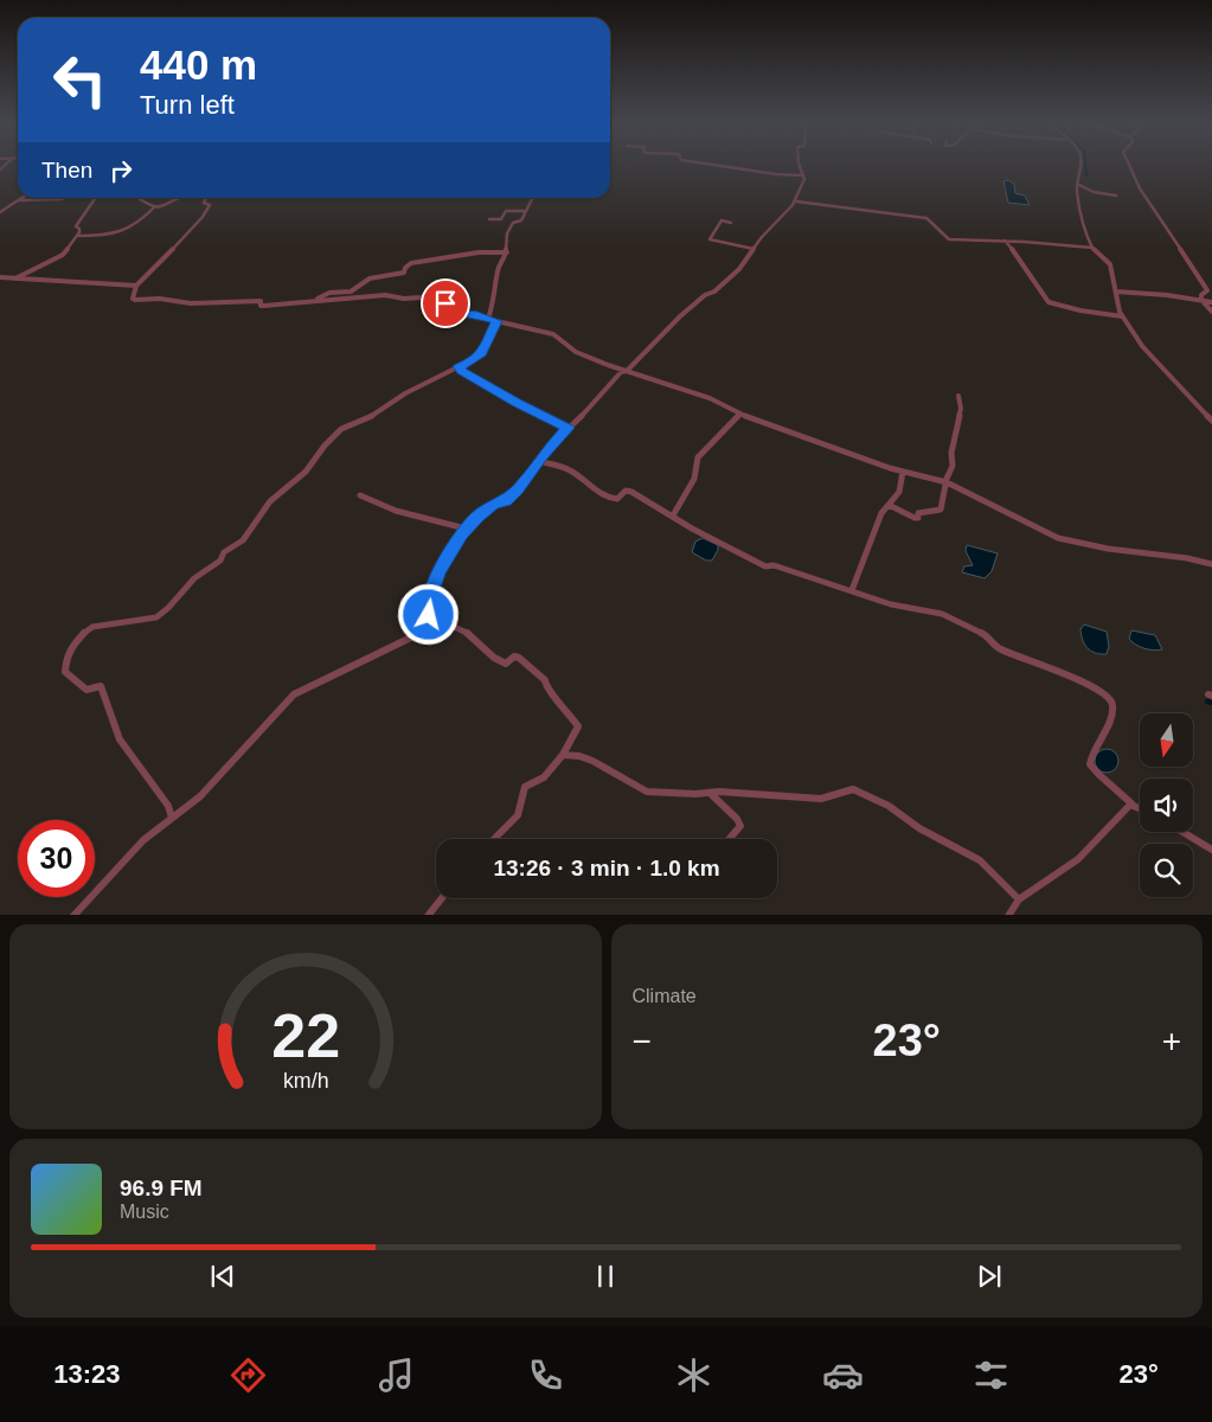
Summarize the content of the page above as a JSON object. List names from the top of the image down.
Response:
{
  "north": "bottom",
  "page": {
    "turn": ["440 m", "Turn left"],
    "then": "Then",
    "limit": "30",
    "trip": "13:26 · 3 min · 1.0 km",
    "tile": "Climate",
    "heat": ["−", "23°", "+"],
    "song": ["96.9 FM", "Music"],
    "tabs": ["13:23", "23°"],
    "gauge": ["22", "km/h"]
  }
}
